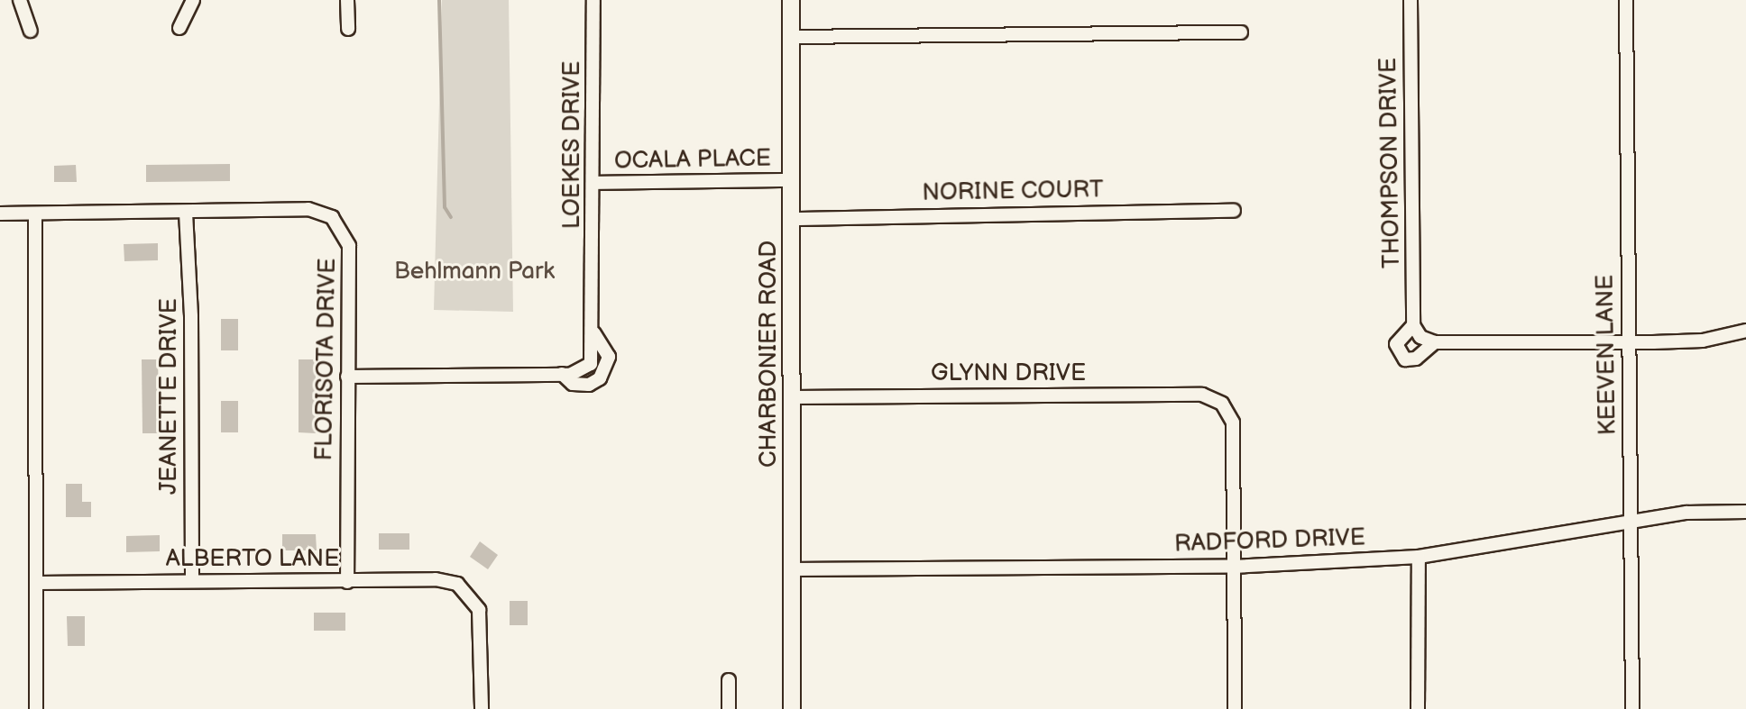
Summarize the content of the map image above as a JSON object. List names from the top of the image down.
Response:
{
  "streets": {
    "main road": ["CHARBONIER ROAD"],
    "street": [
      "LOEKES DRIVE",
      "OCALA PLACE",
      "THOMPSON DRIVE",
      "NORINE COURT",
      "KEEVEN LANE",
      "FLORISOTA DRIVE",
      "GLYNN DRIVE",
      "JEANETTE DRIVE",
      "RADFORD DRIVE",
      "ALBERTO LANE"
    ]
  },
  "crossings": [
    ["LOEKES DRIVE", "OCALA PLACE"],
    ["LOEKES DRIVE", "FLORISOTA DRIVE"],
    ["OCALA PLACE", "CHARBONIER ROAD"],
    ["NORINE COURT", "CHARBONIER ROAD"],
    ["CHARBONIER ROAD", "GLYNN DRIVE"],
    ["CHARBONIER ROAD", "RADFORD DRIVE"],
    ["KEEVEN LANE", "RADFORD DRIVE"],
    ["FLORISOTA DRIVE", "JEANETTE DRIVE"],
    ["FLORISOTA DRIVE", "ALBERTO LANE"],
    ["GLYNN DRIVE", "RADFORD DRIVE"],
    ["JEANETTE DRIVE", "ALBERTO LANE"]
  ],
  "parks": ["Behlmann Park"]
}
